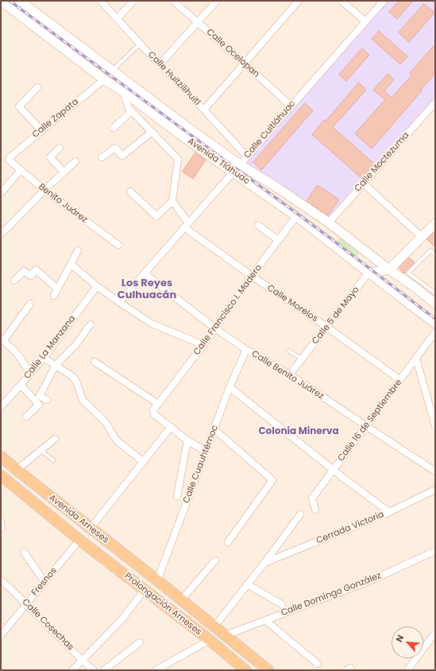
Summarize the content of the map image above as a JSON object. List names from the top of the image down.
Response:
{
  "streets": {
    "main road": ["Avenida Tláhuac", "Avenida Arneses", "Prolongación Arneses"],
    "street": [
      "Calle Ocelopan",
      "Calle Huitzilihuitl",
      "Calle Zapata",
      "Calle Cuitláhuac",
      "Calle Moctezuma",
      "Benito Juárez",
      "Calle Morelos",
      "Calle Francisco I. Madero",
      "Calle 5 de Mayo",
      "Calle La Manzana",
      "Calle Benito Juárez",
      "Calle 16 de Septiembre",
      "Calle Cuauhtémoc",
      "Cerrada Victoria",
      "Fresnos",
      "Calle Domingo González",
      "Calle Cosechas"
    ]
  },
  "crossings": [
    ["Calle Ocelopan", "Calle Cuitláhuac"],
    ["Calle Huitzilihuitl", "Calle Cuitláhuac"],
    ["Calle Zapata", "Avenida Tláhuac"],
    ["Calle Zapata", "Benito Juárez"],
    ["Calle Cuitláhuac", "Avenida Tláhuac"],
    ["Calle Cuitláhuac", "Calle Morelos"],
    ["Calle Cuitláhuac", "Calle Benito Juárez"],
    ["Avenida Tláhuac", "Calle Moctezuma"],
    ["Avenida Tláhuac", "Calle Francisco I. Madero"],
    ["Avenida Tláhuac", "Calle 5 de Mayo"],
    ["Calle Morelos", "Calle Francisco I. Madero"],
    ["Calle Morelos", "Calle 5 de Mayo"],
    ["Calle Morelos", "Calle 16 de Septiembre"],
    ["Calle Francisco I. Madero", "Calle Benito Juárez"],
    ["Calle 5 de Mayo", "Calle Benito Juárez"],
    ["Calle Benito Juárez", "Calle 16 de Septiembre"],
    ["Calle Benito Juárez", "Calle Cuauhtémoc"],
    ["Calle Cuauhtémoc", "Avenida Arneses"],
    ["Calle Cuauhtémoc", "Prolongación Arneses"],
    ["Avenida Arneses", "Fresnos"],
    ["Avenida Arneses", "Prolongación Arneses"],
    ["Fresnos", "Prolongación Arneses"],
    ["Fresnos", "Calle Cosechas"],
    ["Calle Domingo González", "Prolongación Arneses"]
  ],
  "districts": ["Los Reyes Culhuacán", "Colonia Minerva"],
  "north": "top left"
}
